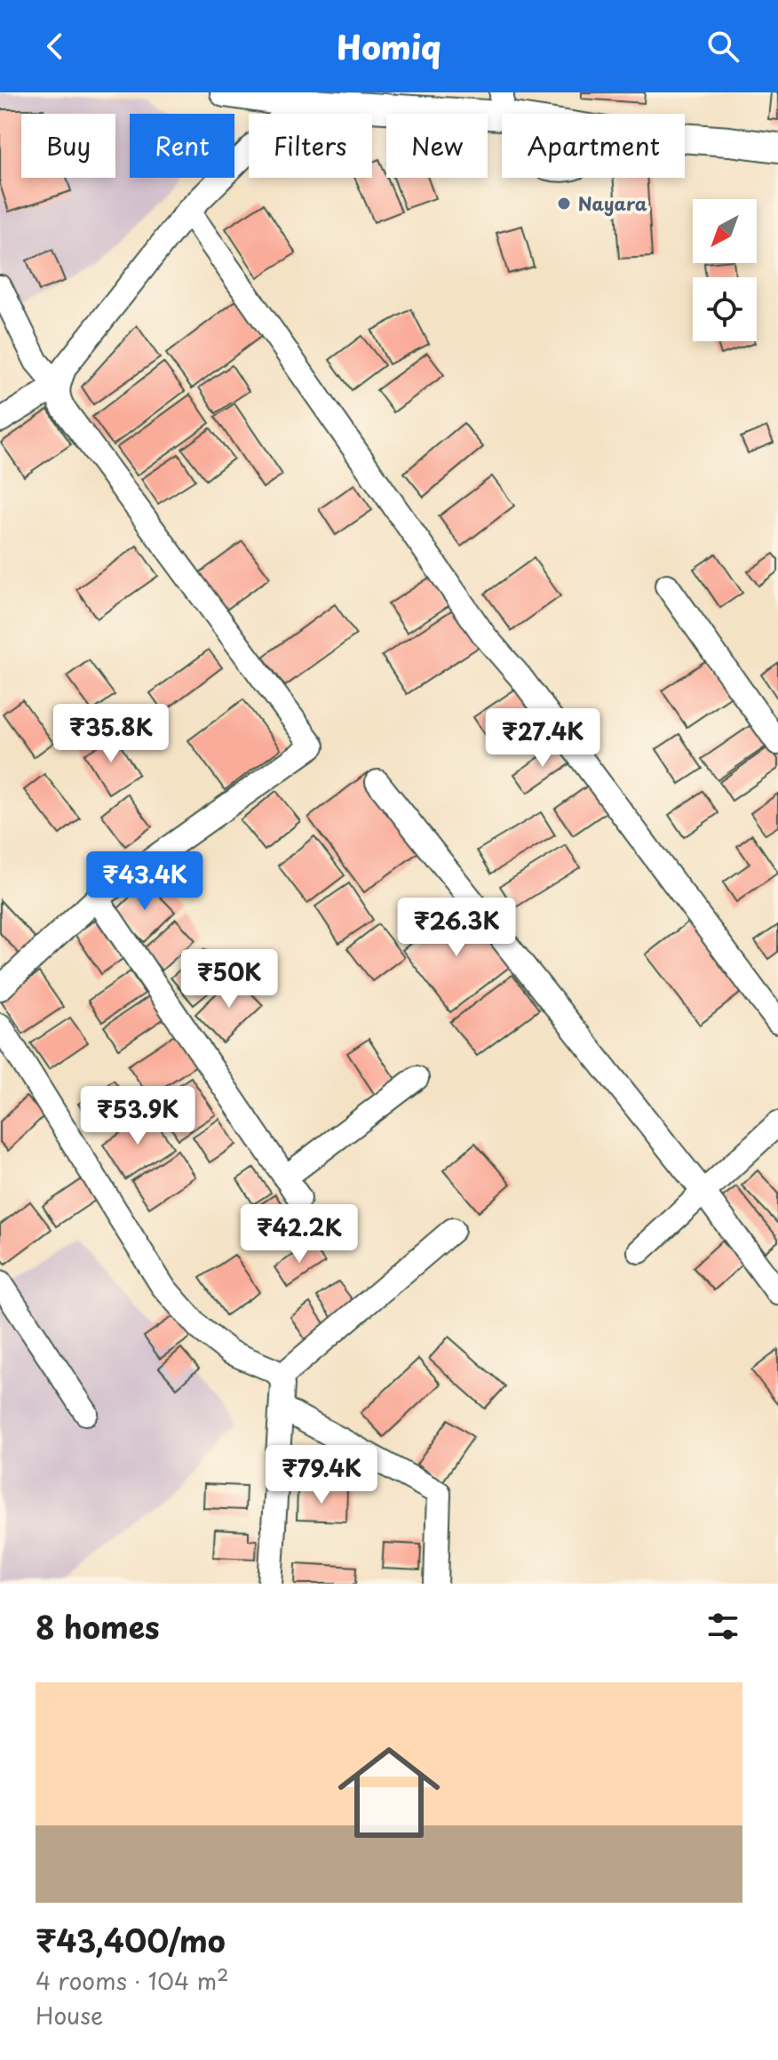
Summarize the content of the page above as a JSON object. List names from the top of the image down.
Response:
{
  "places": ["Nayara"],
  "north": "bottom left",
  "page": {
    "header": "Homiq",
    "chip": [
      "Buy",
      "Rent",
      "Filters",
      "New",
      "Apartment"
    ],
    "price": [
      "₹35.8K",
      "₹27.4K",
      "₹43.4K",
      "₹26.3K",
      "₹50K",
      "₹53.9K",
      "₹42.2K",
      "₹79.4K"
    ],
    "heading": "8 homes",
    "list": [
      {
        "name": "₹43,400/mo",
        "note": "4 rooms · 104 m² · House"
      }
    ]
  }
}
